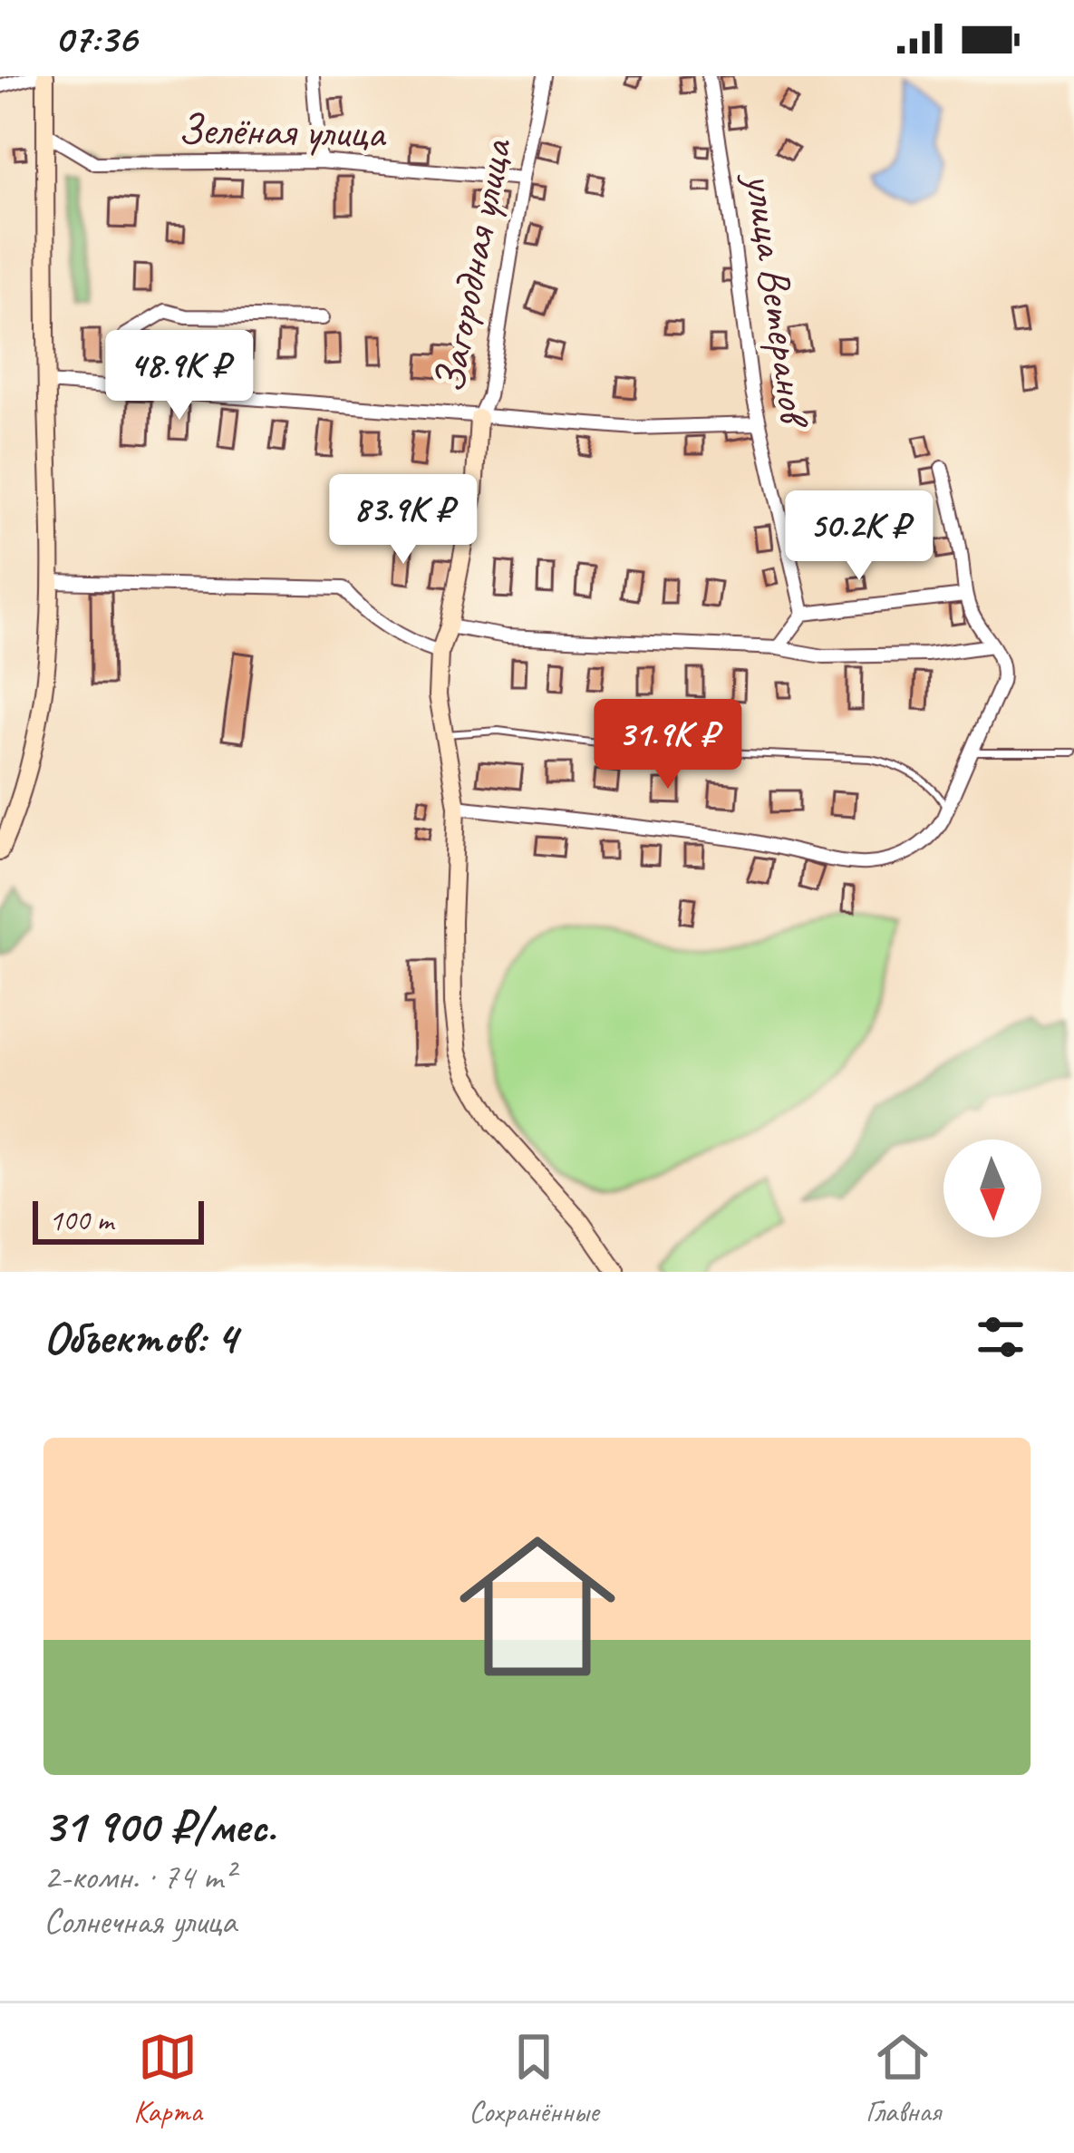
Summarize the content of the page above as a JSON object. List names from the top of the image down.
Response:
{
  "streets": {
    "street": ["Зелёная улица", "Загородная улица", "улица Ветеранов"]
  },
  "crossings": [
    ["Зелёная улица", "Загородная улица"]
  ],
  "scale_bar": "100 m",
  "north": "bottom",
  "page": {
    "status": "07:36",
    "price": [
      "48.9K ₽",
      "83.9K ₽",
      "50.2K ₽",
      "31.9K ₽"
    ],
    "scale": "100 m",
    "heading": "Объектов: 4",
    "list": [
      {
        "name": "31 900 ₽/мес.",
        "note": "2-комн. · 74 m² · Солнечная улица"
      }
    ],
    "tabs": ["Карта", "Сохранённые", "Главная"]
  }
}
